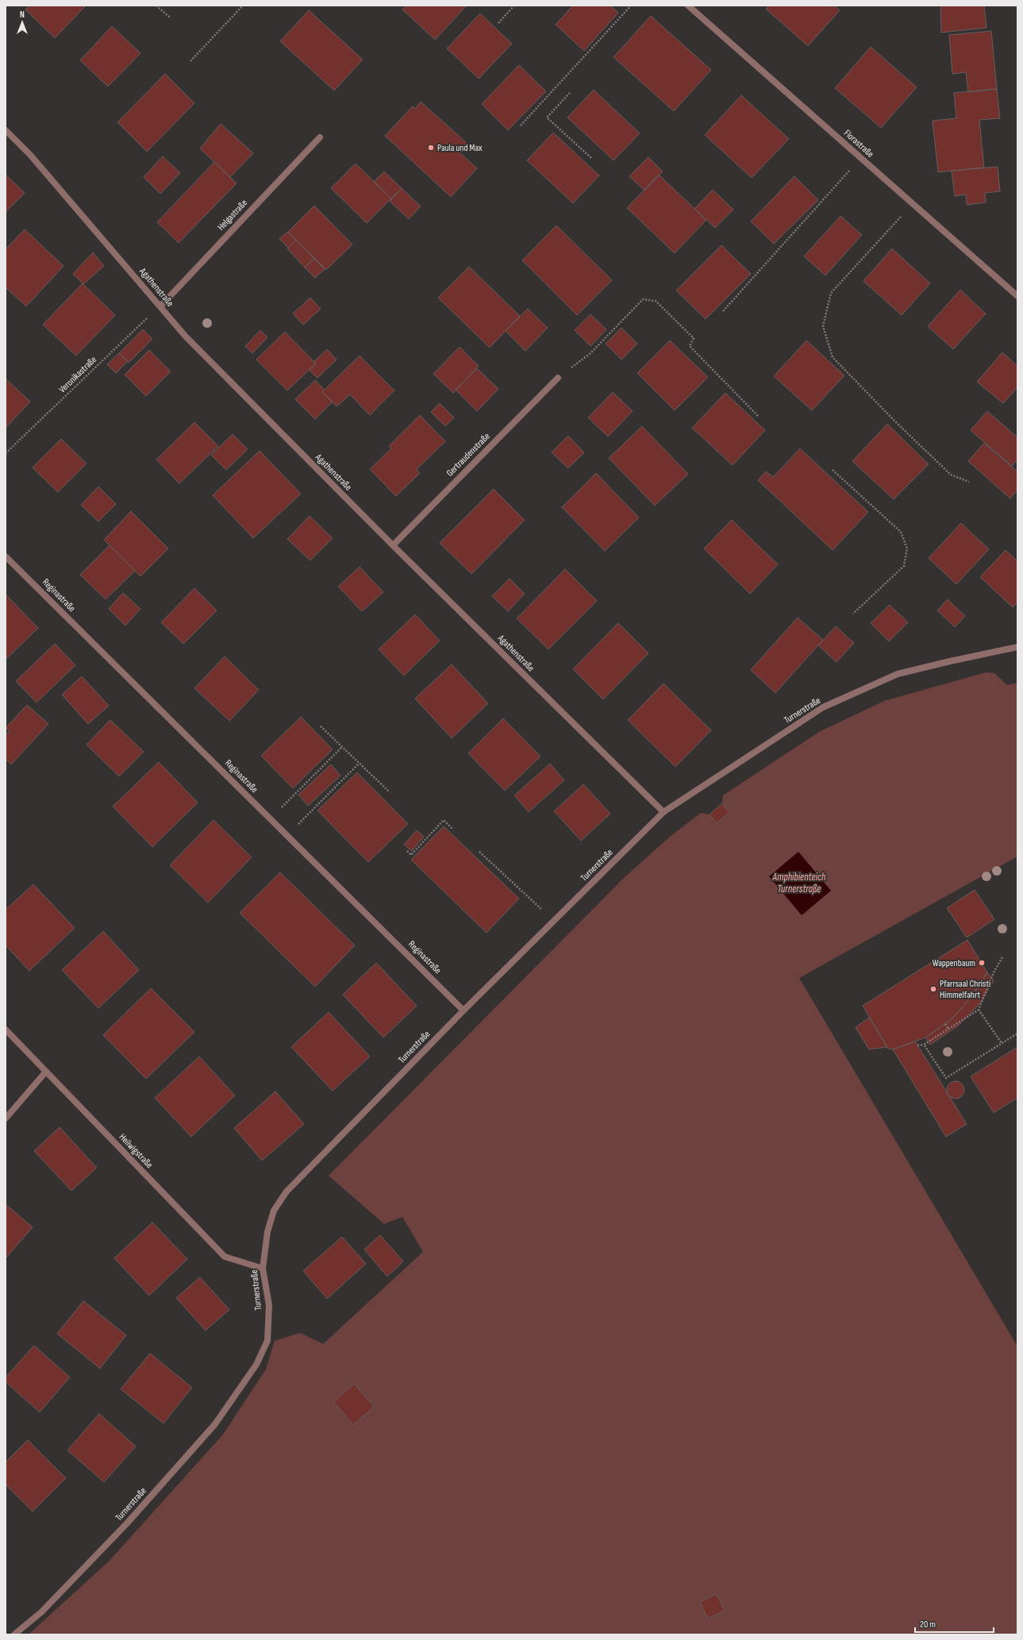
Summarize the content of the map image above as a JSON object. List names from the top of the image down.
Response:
{
  "streets": {
    "street": [
      "Florastraße",
      "Helgastraße",
      "Agathenstraße",
      "Gertraudenstraße",
      "Reginastraße",
      "Turnerstraße",
      "Heilwigstraße"
    ],
    "path": ["Veronikastraße"]
  },
  "crossings": [
    ["Helgastraße", "Agathenstraße"],
    ["Helgastraße", "Veronikastraße"],
    ["Agathenstraße", "Veronikastraße"],
    ["Agathenstraße", "Gertraudenstraße"],
    ["Agathenstraße", "Turnerstraße"],
    ["Reginastraße", "Turnerstraße"],
    ["Turnerstraße", "Heilwigstraße"]
  ],
  "water": ["Amphibienteich Turnerstraße"],
  "places": ["Paula und Max", "Wappenbaum", "Pfarrsaal Christi Himmelfahrt"],
  "scale_bar": "20 m",
  "north": "top"
}
